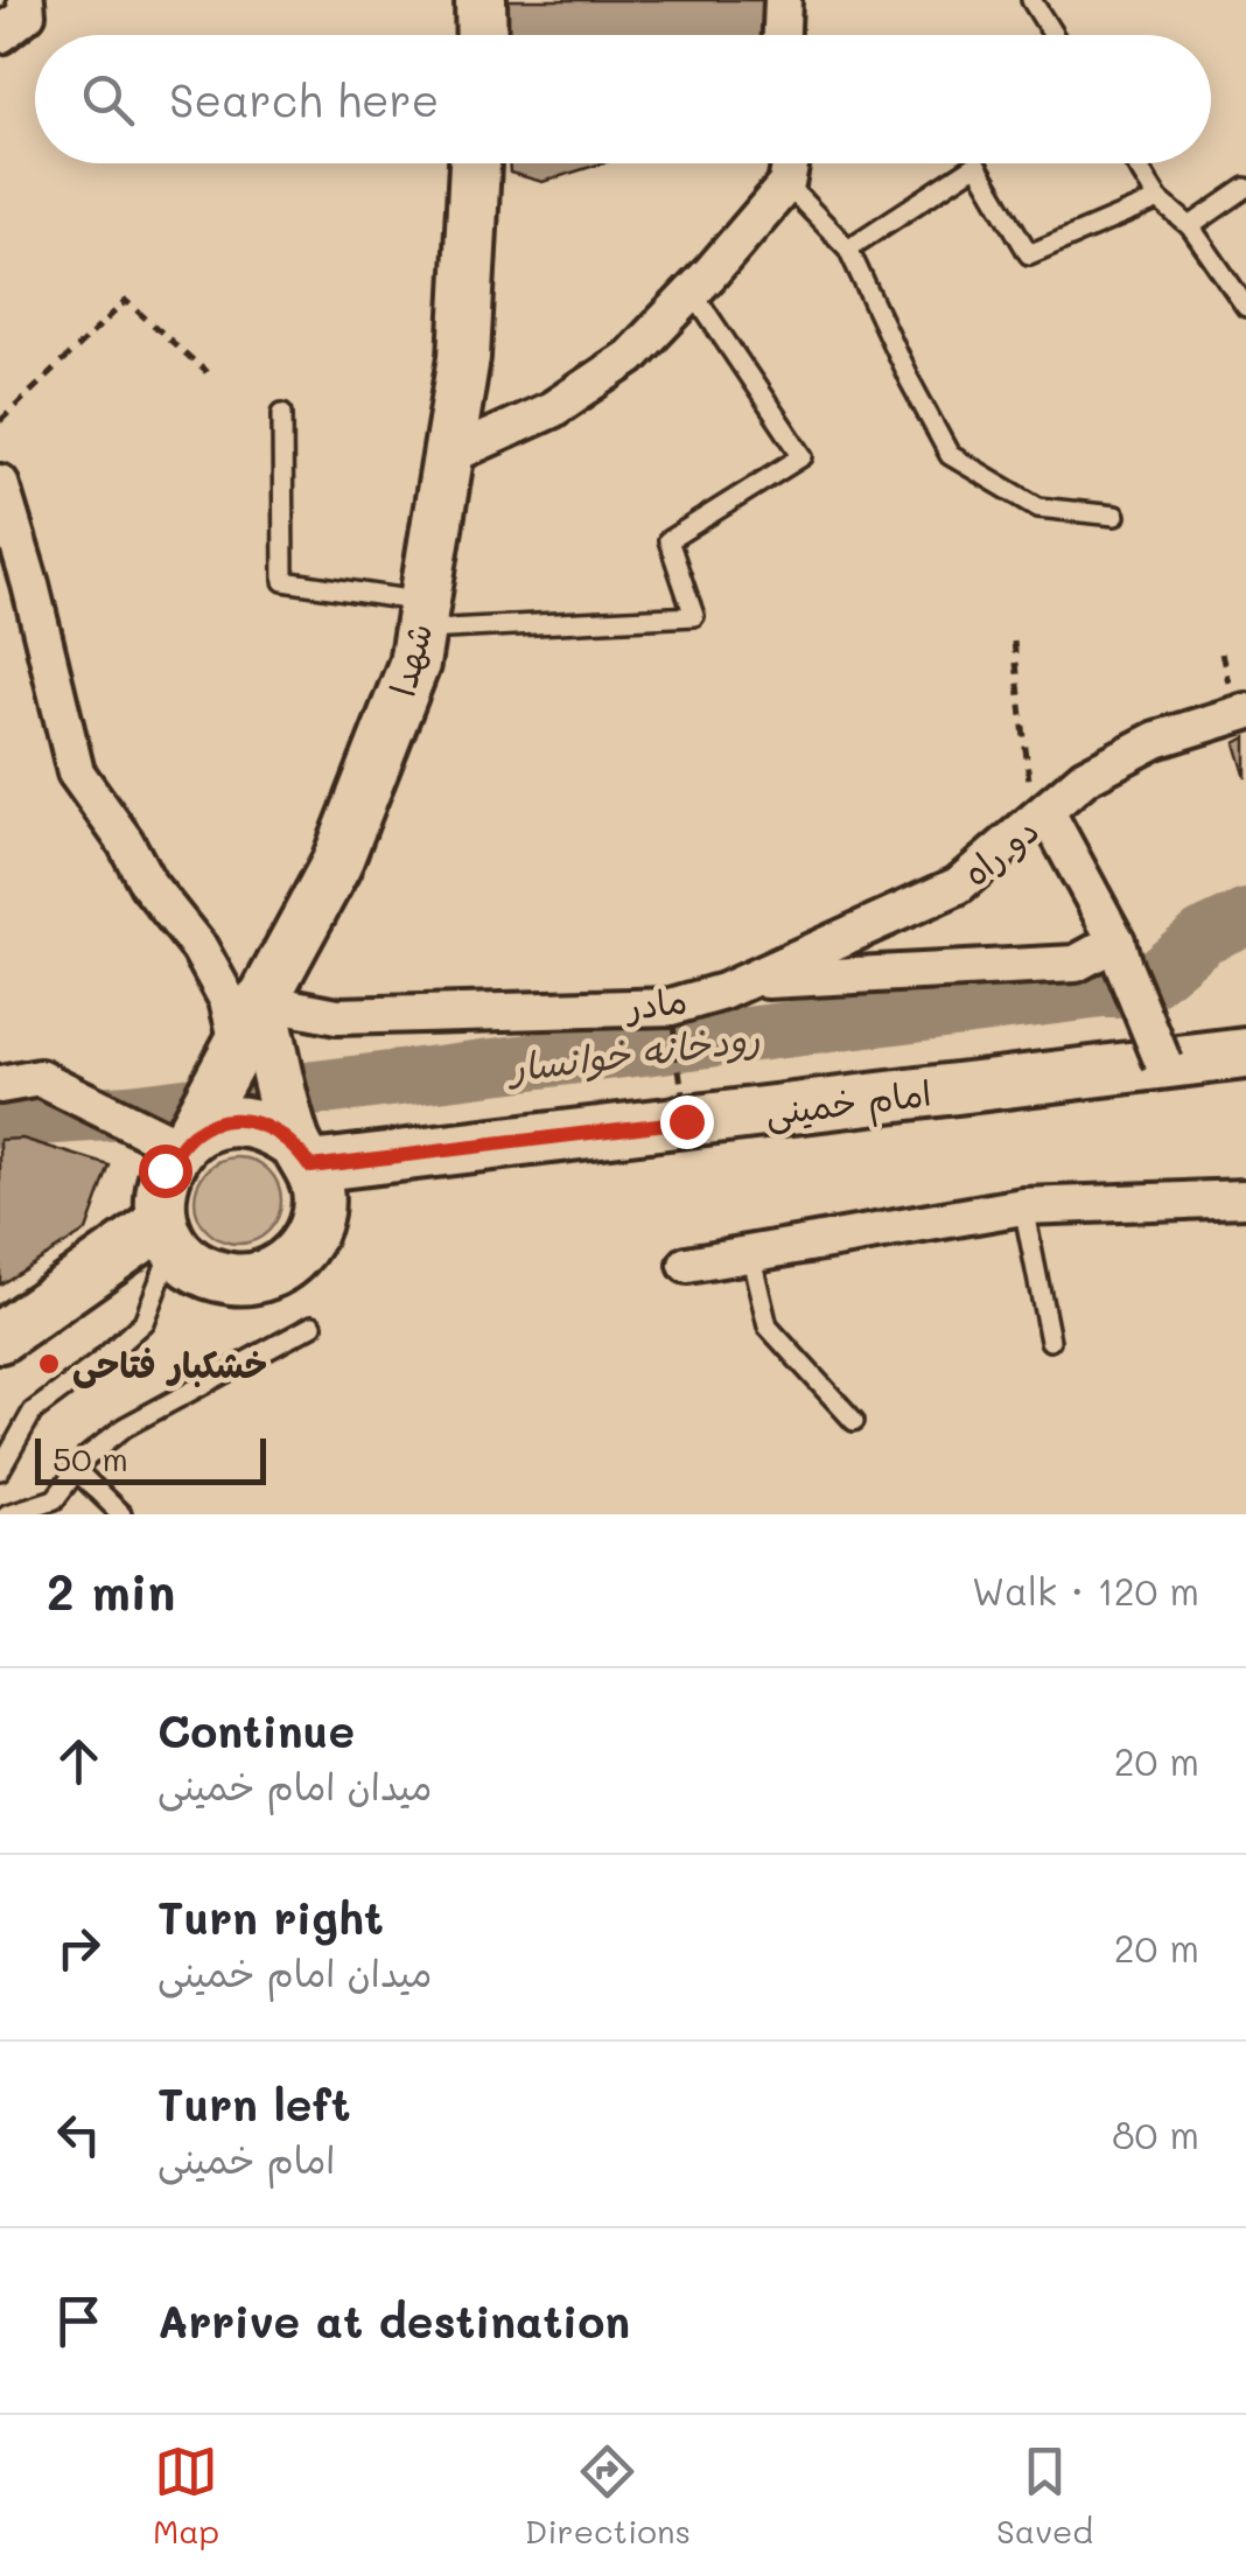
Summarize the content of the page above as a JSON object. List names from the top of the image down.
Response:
{
  "streets": {
    "main road": ["شهدا", "امام خمینی"],
    "street": ["دو راه", "مادر"]
  },
  "crossings": [
    ["شهدا", "مادر"],
    ["شهدا", "امام خمینی"],
    ["دو راه", "مادر"]
  ],
  "water": ["رودخانه خوانسار"],
  "places": ["خشکبار فتاحی"],
  "scale_bar": "50 m",
  "page": {
    "search": "Search here",
    "scale": "50 m",
    "heading": ["2 min", "Walk · 120 m"],
    "list": [
      ["Continue", "میدان امام خمینی", "20 m"],
      ["Turn right", "میدان امام خمینی", "20 m"],
      ["Turn left", "امام خمینی", "80 m"],
      "Arrive at destination"
    ],
    "nav": ["Map", "Directions", "Saved"]
  }
}
